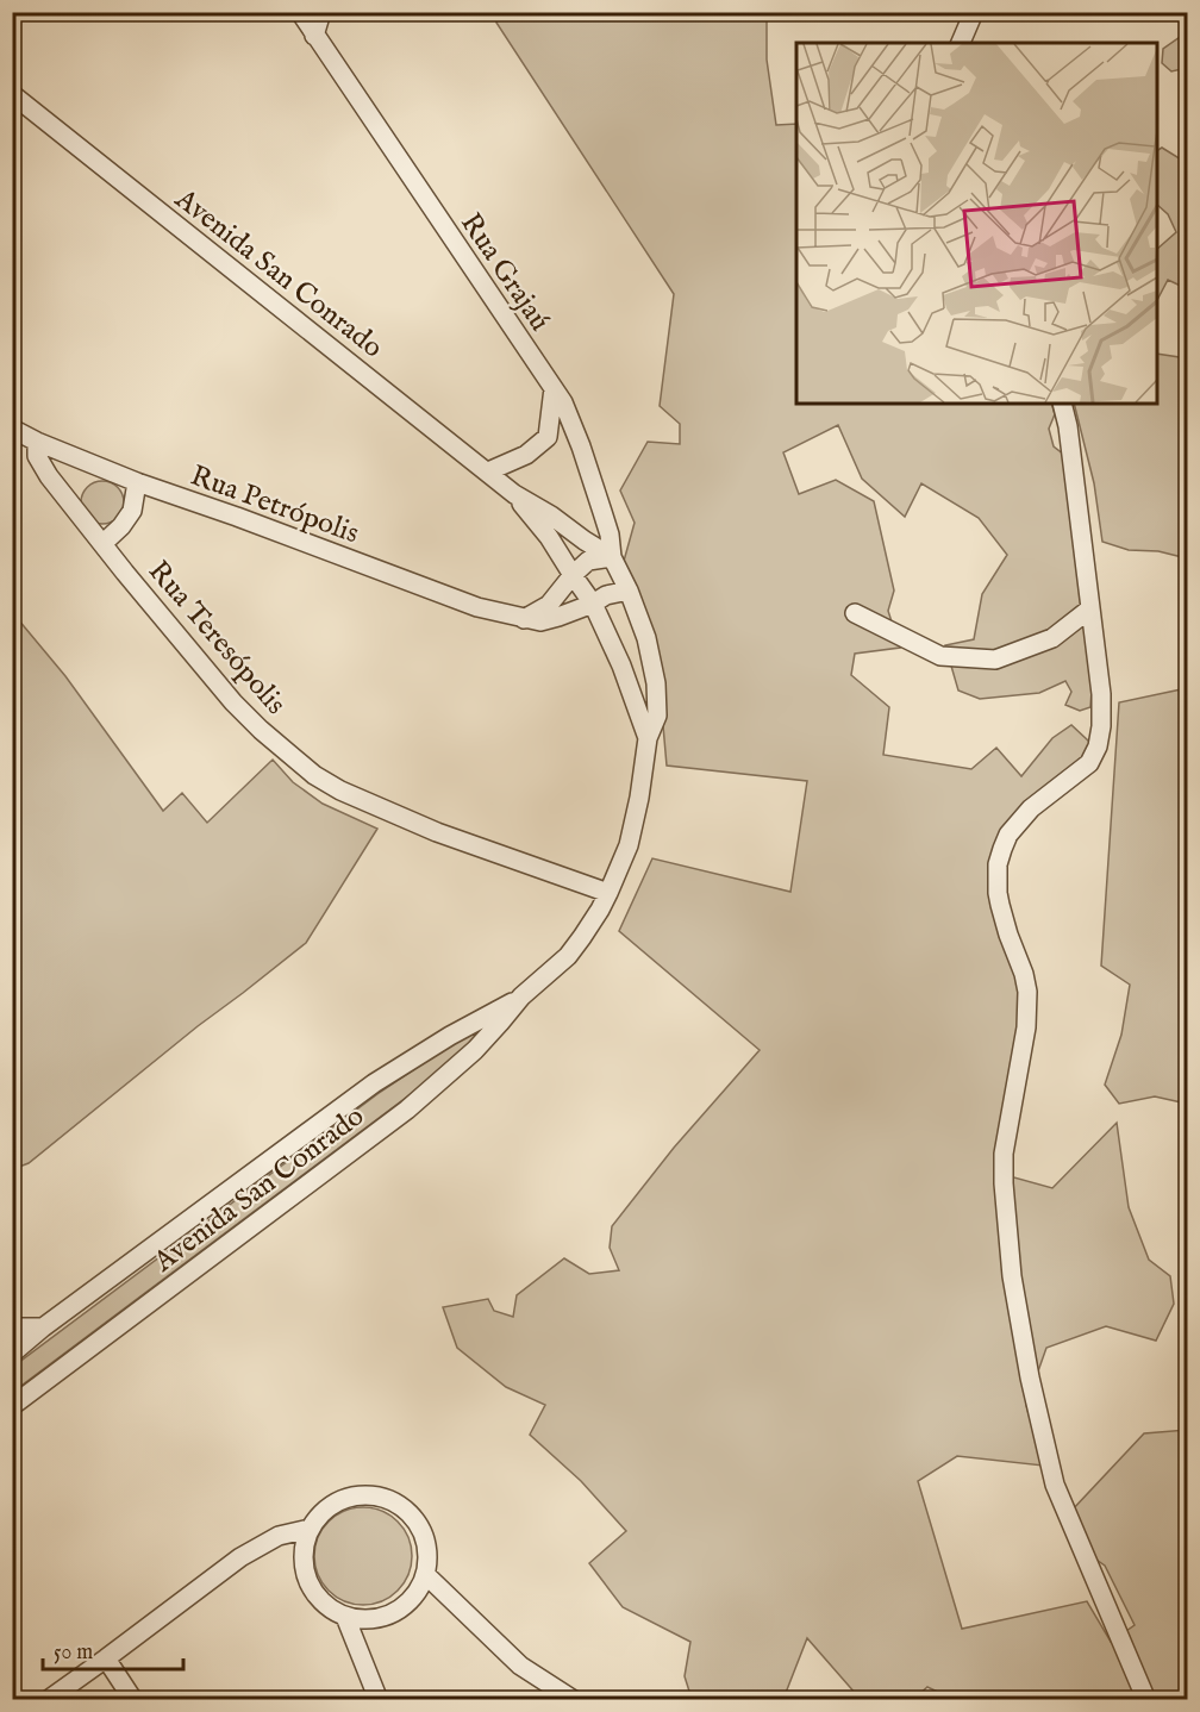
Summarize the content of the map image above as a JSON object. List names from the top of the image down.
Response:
{
  "streets": {
    "street": [
      "Rua Grajaú",
      "Avenida San Conrado",
      "Rua Petrópolis",
      "Rua Teresópolis"
    ]
  },
  "crossings": [
    ["Rua Grajaú", "Avenida San Conrado"],
    ["Rua Grajaú", "Rua Petrópolis"],
    ["Avenida San Conrado", "Rua Petrópolis"],
    ["Avenida San Conrado", "Rua Teresópolis"],
    ["Rua Petrópolis", "Rua Teresópolis"]
  ],
  "scale_bar": "50 m"
}
